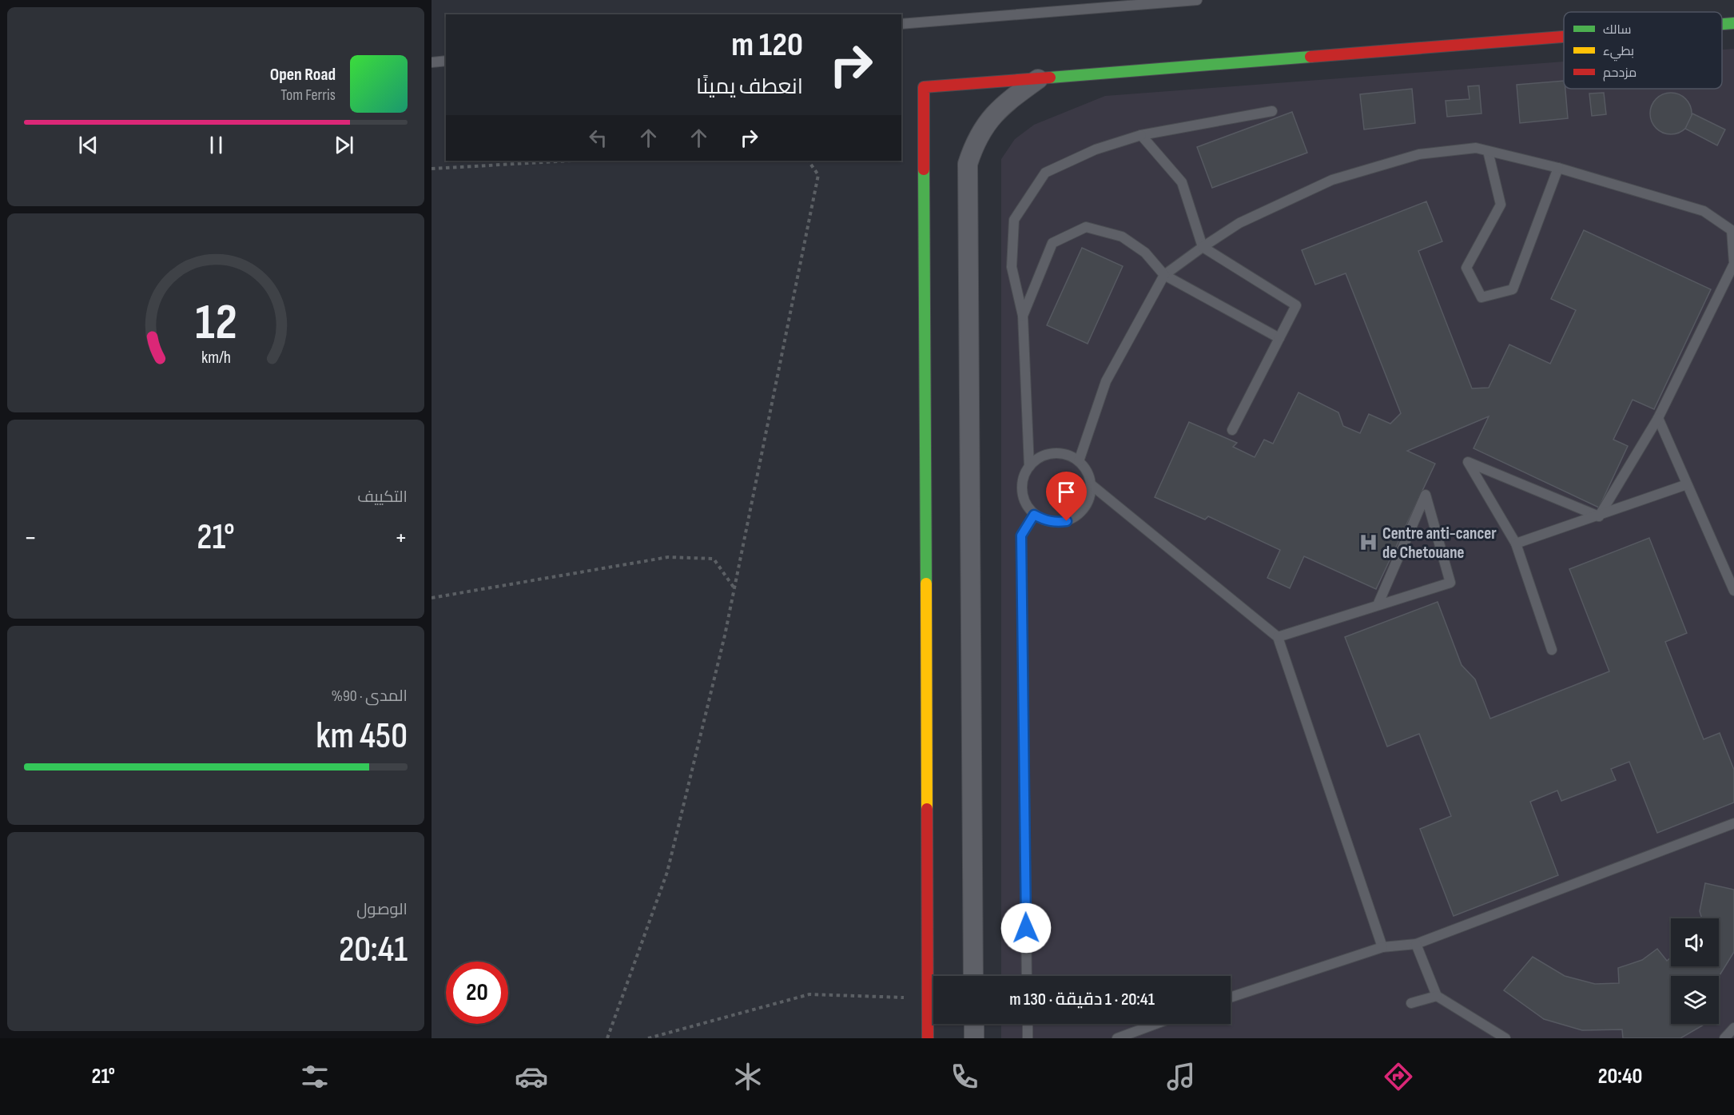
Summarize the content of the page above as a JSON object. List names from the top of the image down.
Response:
{
  "places": {
    "hospital": ["Centre anti-cancer de Chetouane"]
  },
  "legend": ["سالك", "بطيء", "مزدحم"],
  "page": {
    "turn": ["120 m", "انعطف يمينًا"],
    "song": ["Open Road", "Tom Ferris"],
    "tile": [
      "التكييف",
      ["المدى · 90%", "450 km"],
      ["الوصول", "20:41"]
    ],
    "heat": ["−", "21°", "+"],
    "limit": "20",
    "trip": "20:41 · 1 دقيقة · 130 m",
    "tabs": ["20:40", "21°"],
    "gauge": ["12", "km/h"]
  }
}
